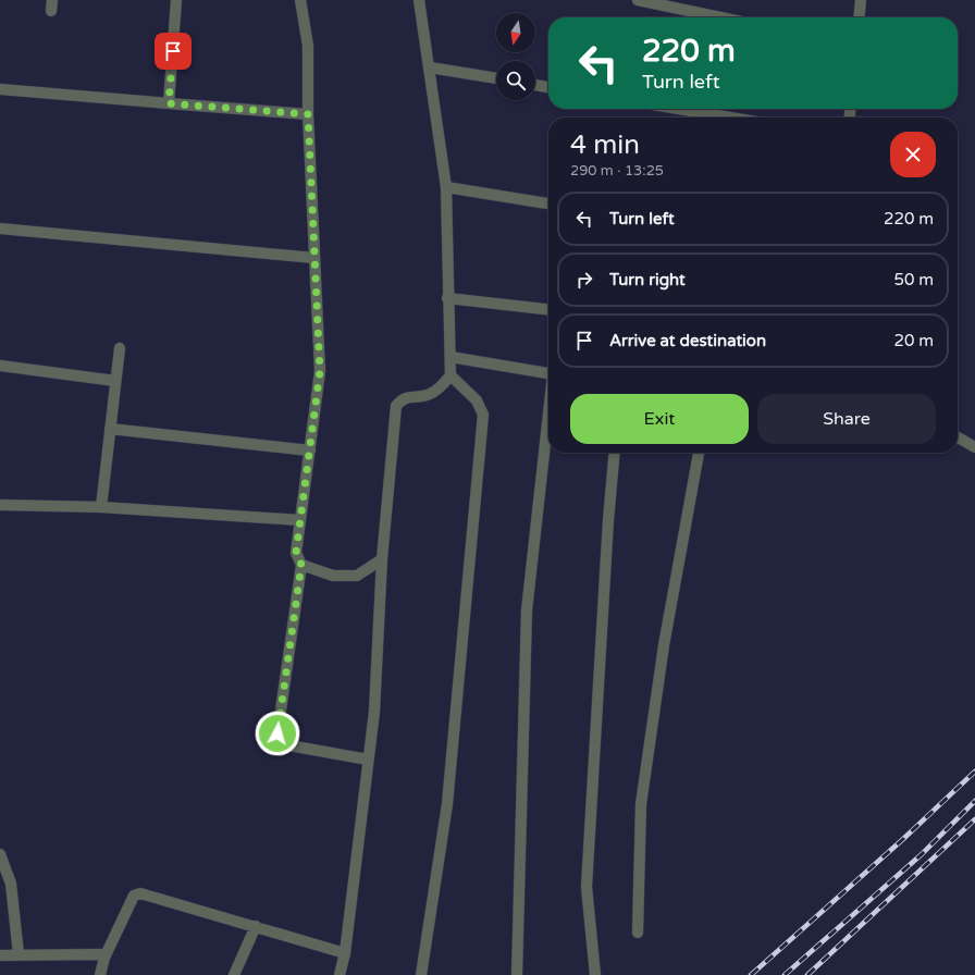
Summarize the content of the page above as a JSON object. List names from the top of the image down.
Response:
{
  "north": "bottom",
  "page": {
    "turn": ["220 m", "Turn left"],
    "heading": ["4 min", "290 m · 13:25"],
    "list": [
      {
        "name": "Turn left",
        "value": "220 m"
      },
      {
        "name": "Turn right",
        "value": "50 m"
      },
      {
        "name": "Arrive at destination",
        "value": "20 m"
      }
    ],
    "buttons": ["Exit", "Share"]
  }
}
